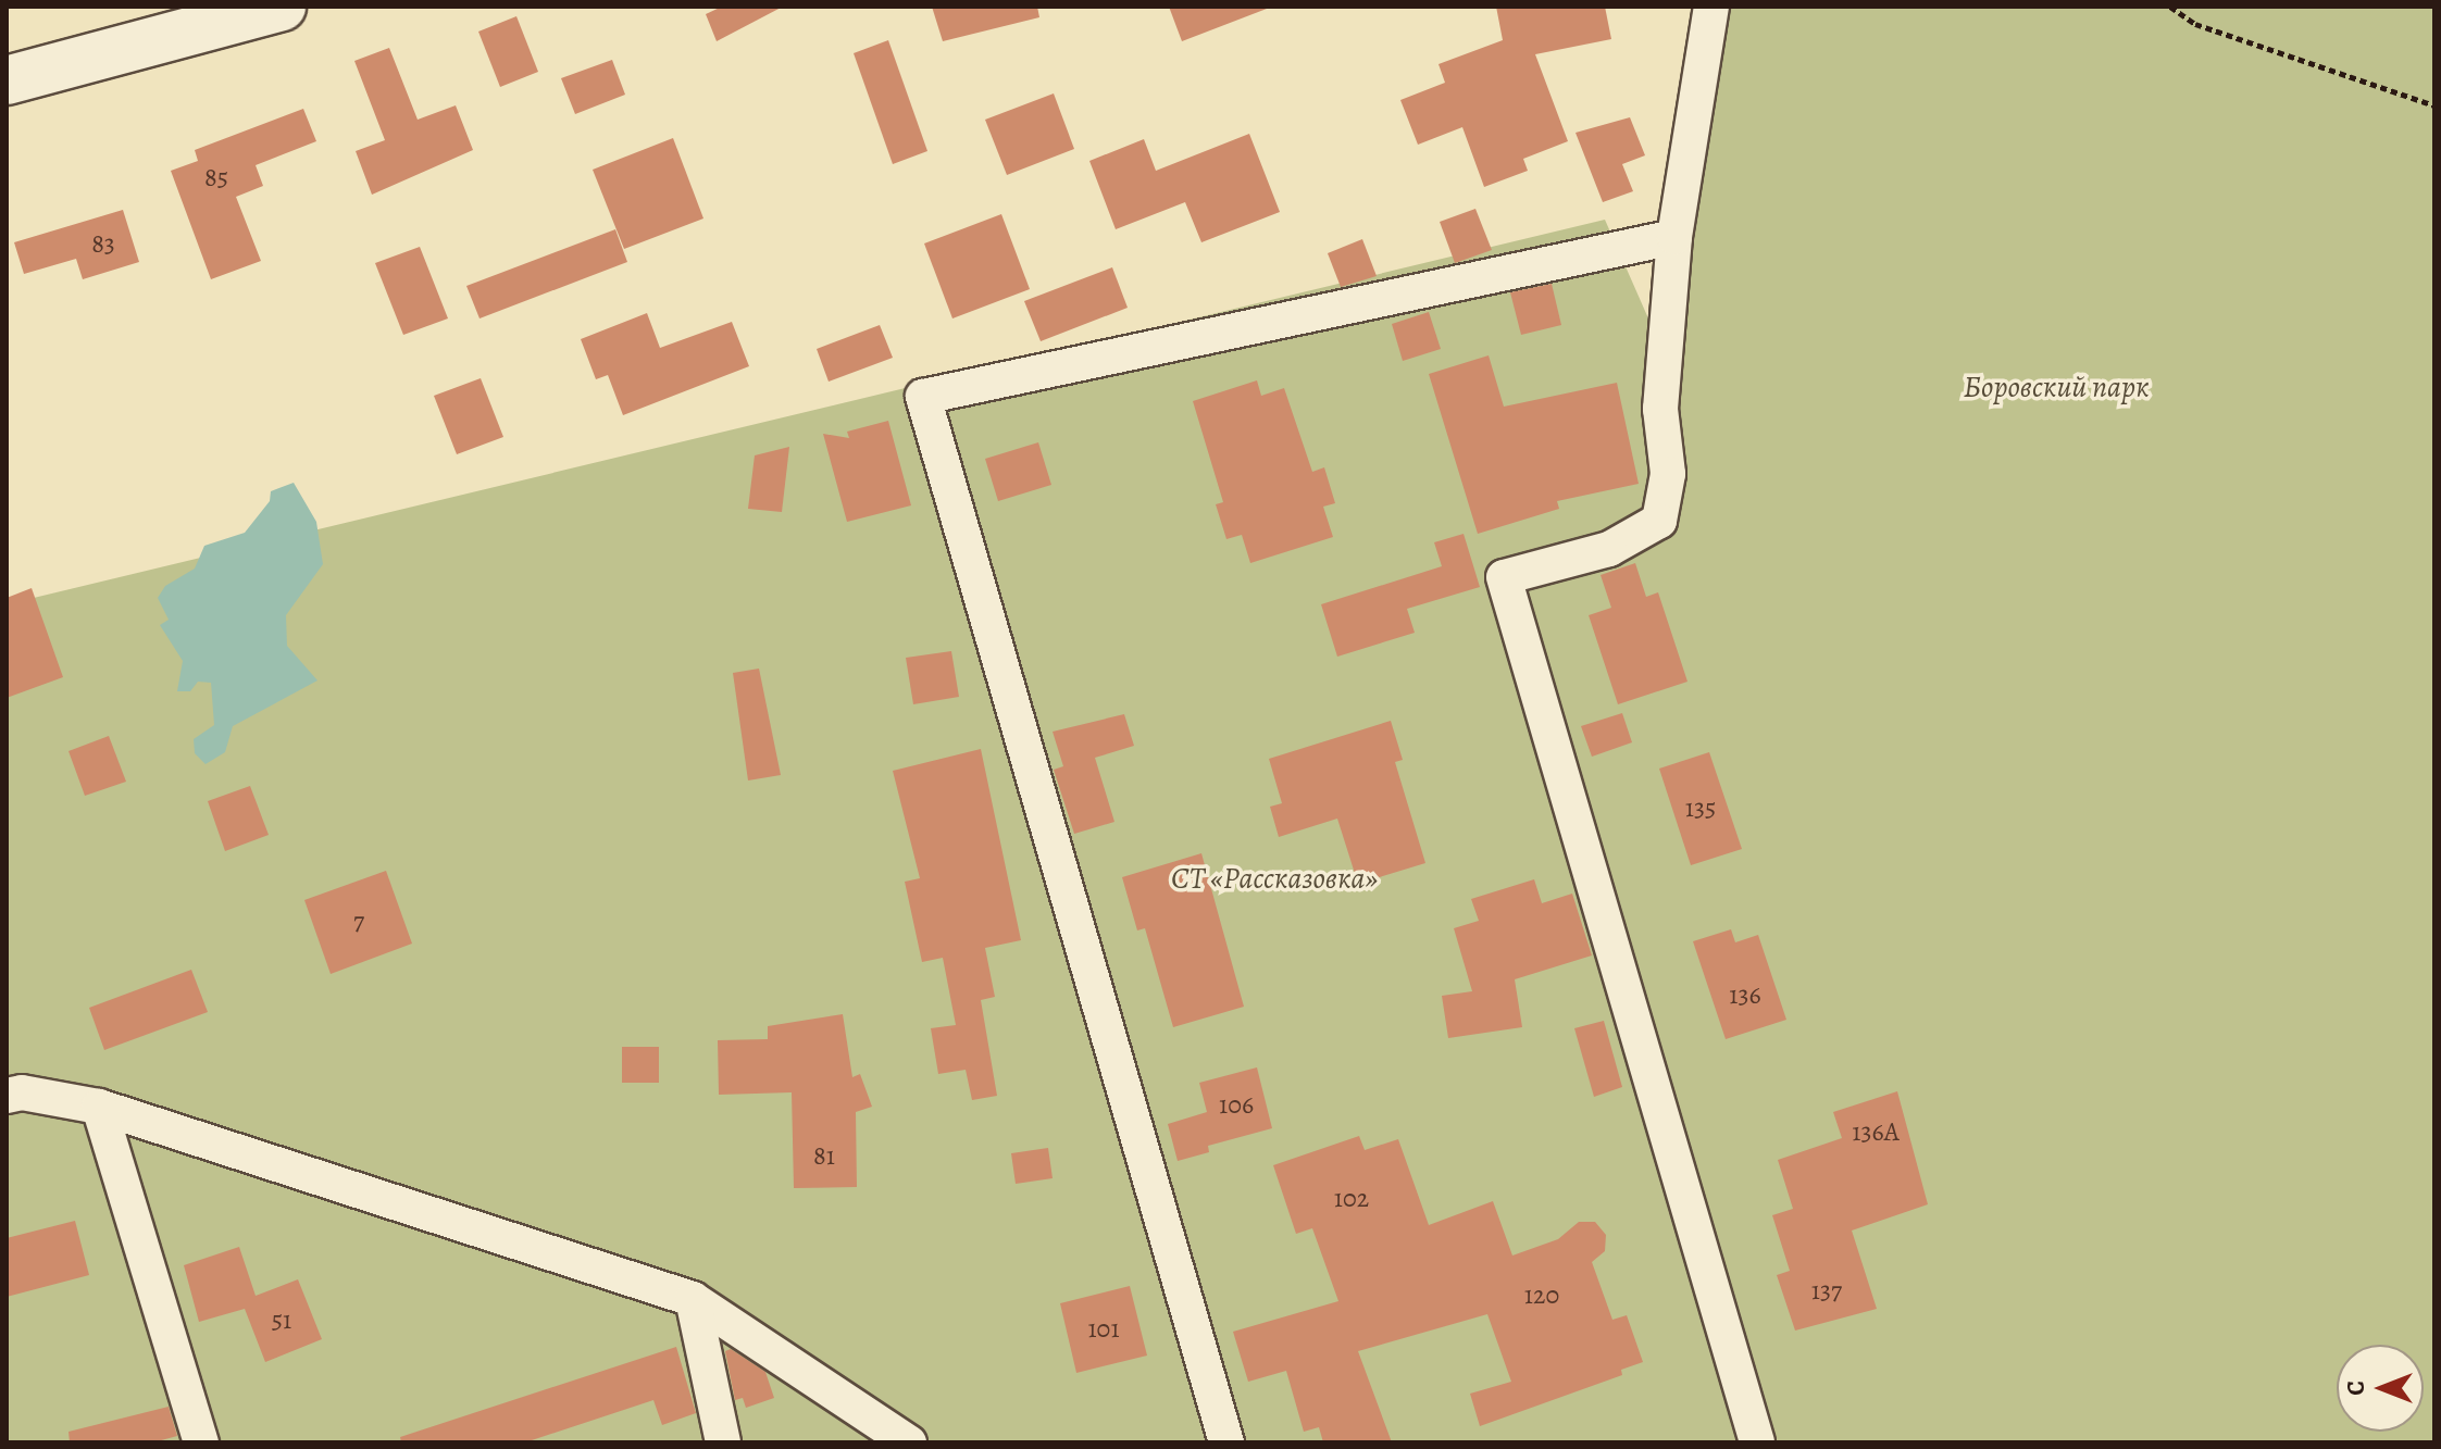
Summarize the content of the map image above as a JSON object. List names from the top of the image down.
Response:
{
  "parks": ["Боровский парк", "СТ «Рассказовка»"],
  "house_numbers": [
    "85",
    "83",
    "135",
    "7",
    "136",
    "106",
    "136А",
    "81",
    "102",
    "137",
    "120",
    "51",
    "101"
  ],
  "north": "left"
}
